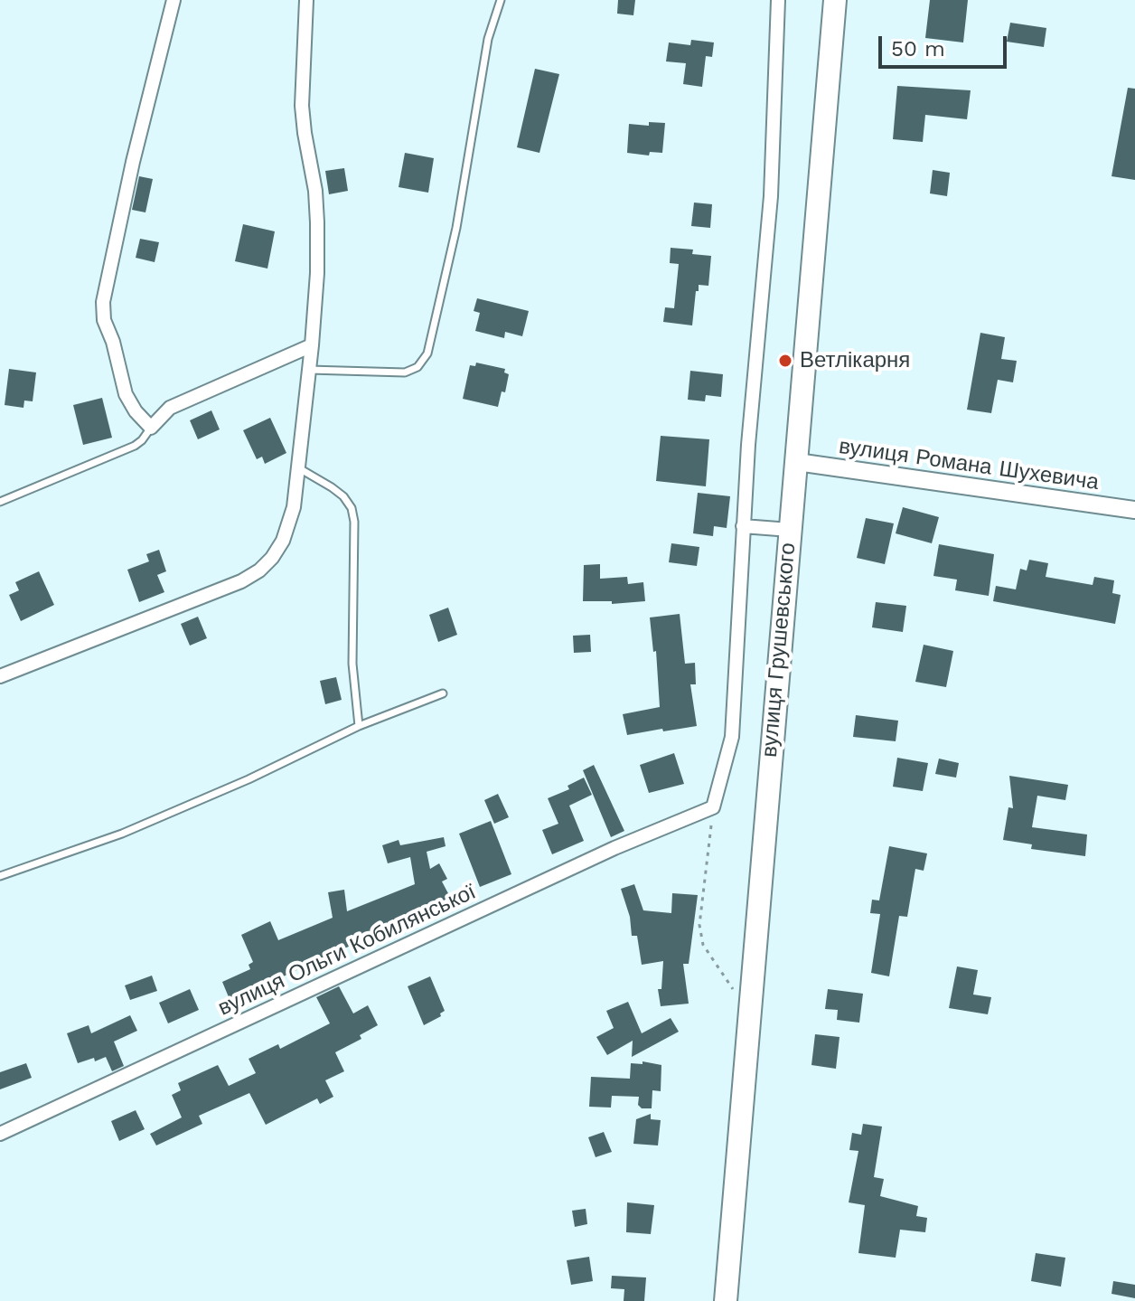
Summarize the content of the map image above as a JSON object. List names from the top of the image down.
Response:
{
  "streets": {
    "highway": ["вулиця Грушевського"],
    "street": ["вулиця Романа Шухевича", "вулиця Ольги Кобилянської"]
  },
  "crossings": [
    ["вулиця Романа Шухевича", "вулиця Грушевського"]
  ],
  "places": ["Ветлікарня"],
  "scale_bar": "50 m"
}
